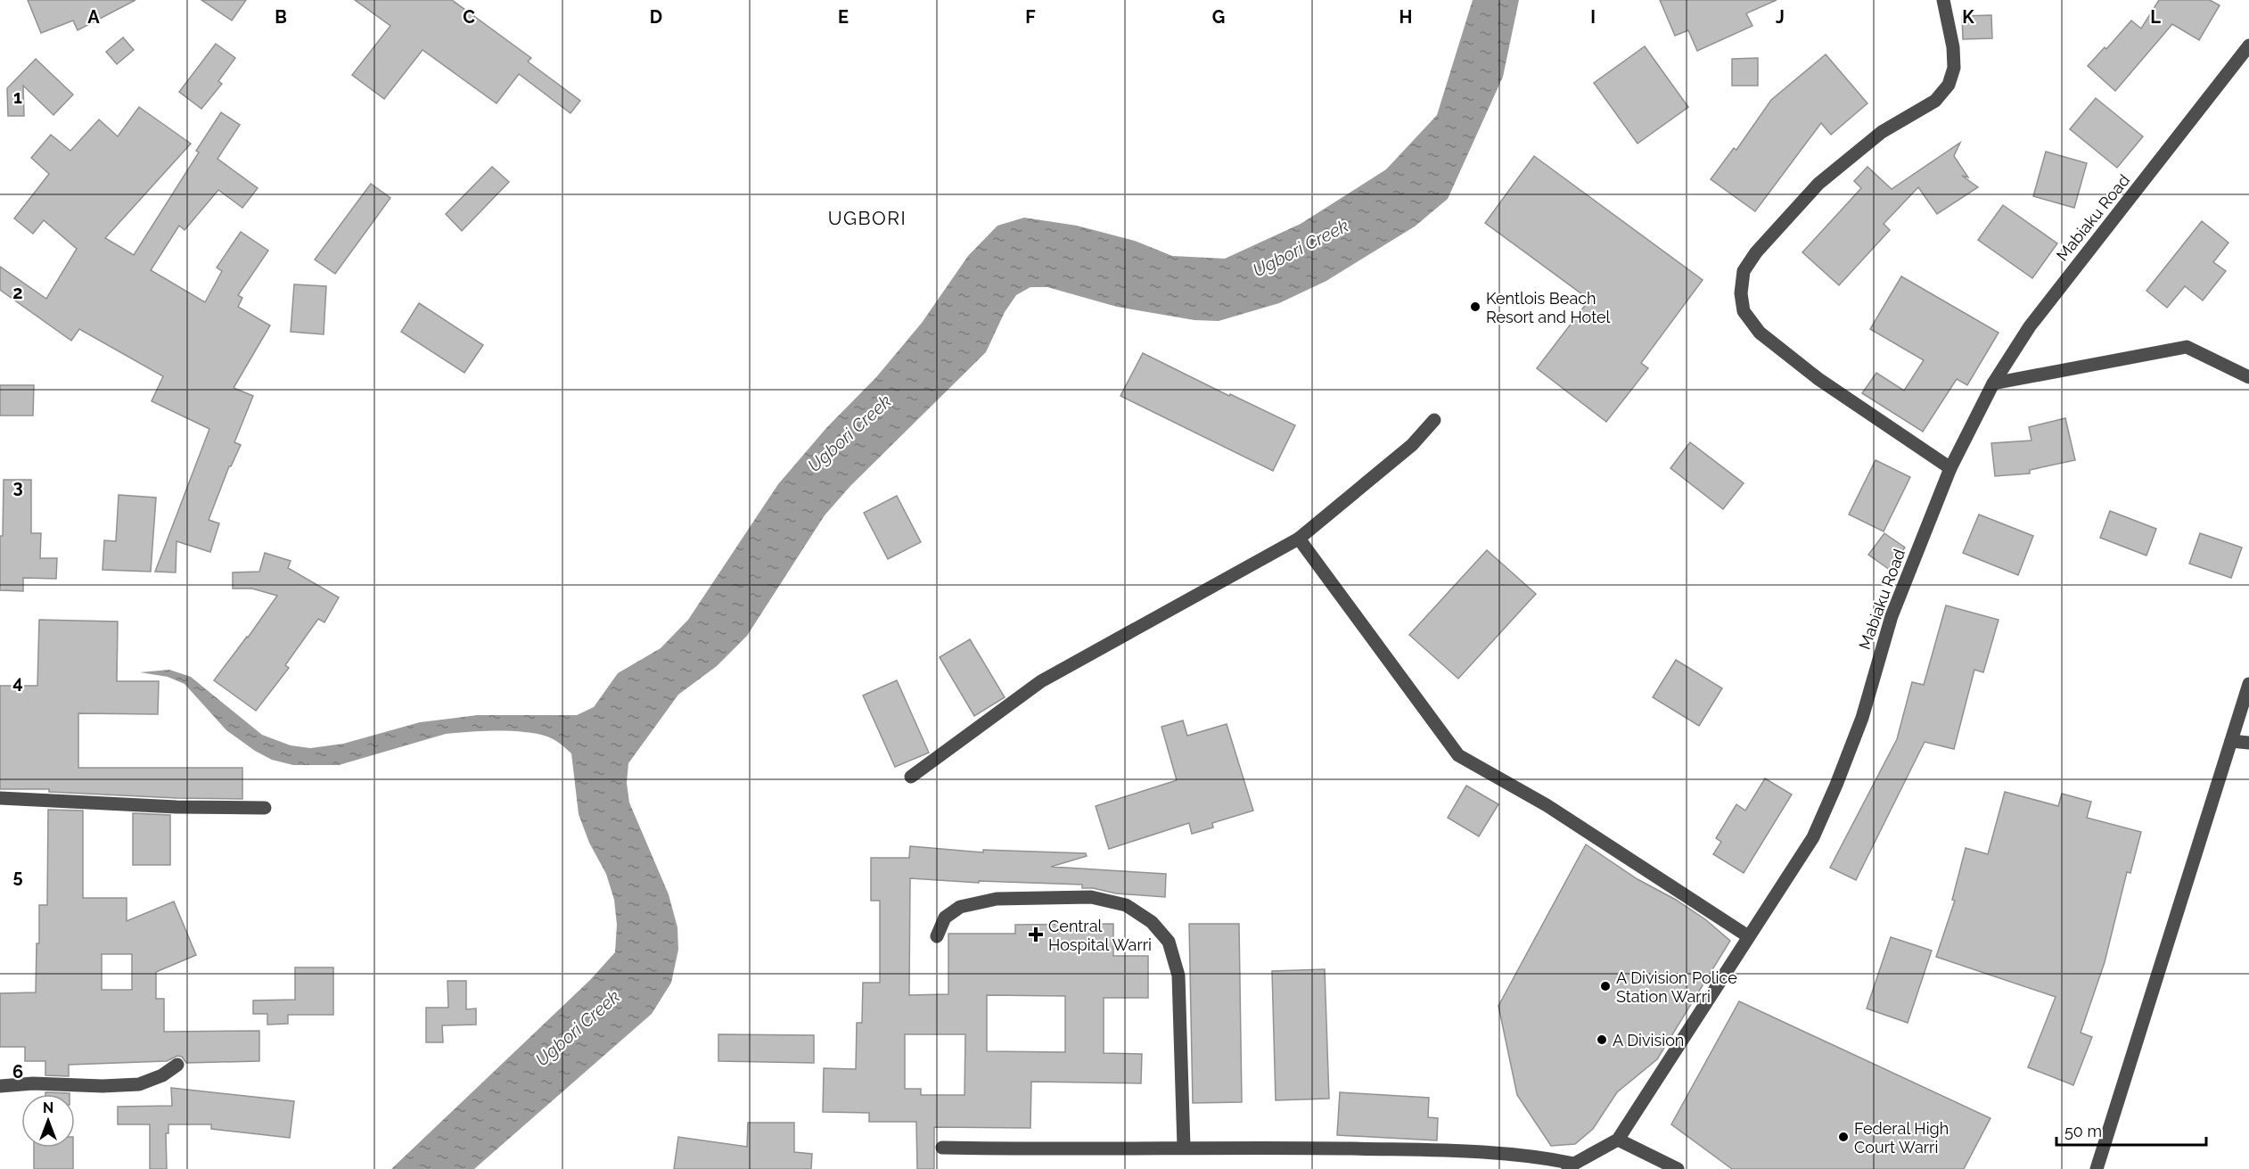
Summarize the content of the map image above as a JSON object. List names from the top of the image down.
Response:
{
  "streets": {
    "street": ["Mabiaku Road"]
  },
  "districts": ["UGBORI"],
  "water": ["Ugbori Creek"],
  "places": {
    "other": [
      "Kentlois Beach Resort and Hotel",
      "A Division Police Station Warri",
      "A Division",
      "Federal High Court Warri"
    ],
    "health": ["Central Hospital Warri"]
  },
  "scale_bar": "50 m",
  "north": "top",
  "grid": {
    "columns": [
      "A",
      "B",
      "C",
      "D",
      "E",
      "F",
      "G",
      "H",
      "I",
      "J",
      "K",
      "L"
    ],
    "rows": [
      "1",
      "2",
      "3",
      "4",
      "5",
      "6"
    ]
  }
}
